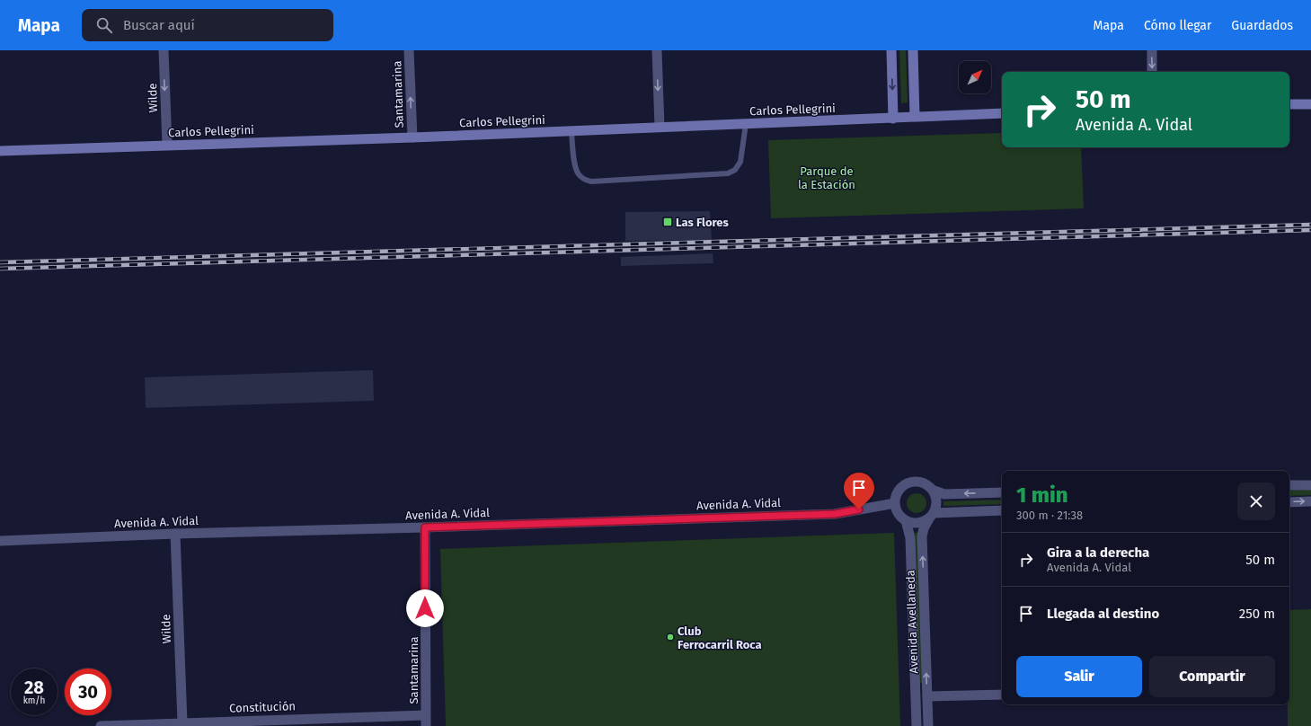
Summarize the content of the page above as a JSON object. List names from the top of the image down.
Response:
{
  "streets": {
    "main road": ["Carlos Pellegrini"],
    "street": [
      "Santamarina",
      "Wilde",
      "Avenida A. Vidal",
      "Avenida Avellaneda",
      "Constitución"
    ]
  },
  "crossings": [
    ["Santamarina", "Carlos Pellegrini"],
    ["Santamarina", "Avenida A. Vidal"],
    ["Santamarina", "Constitución"],
    ["Wilde", "Carlos Pellegrini"],
    ["Wilde", "Avenida A. Vidal"],
    ["Wilde", "Constitución"],
    ["Avenida A. Vidal", "Avenida Avellaneda"]
  ],
  "parks": ["Parque de la Estación"],
  "places": {
    "transit": ["Las Flores"],
    "other": ["Club Ferrocarril Roca"]
  },
  "north": "top right",
  "page": {
    "header": "Mapa",
    "search": "Buscar aquí",
    "nav": ["Mapa", "Cómo llegar", "Guardados"],
    "turn": ["50 m", "Avenida A. Vidal"],
    "heading": ["1 min", "300 m · 21:38"],
    "list": [
      {
        "name": "Gira a la derecha",
        "note": "Avenida A. Vidal",
        "value": "50 m"
      },
      {
        "name": "Llegada al destino",
        "value": "250 m"
      }
    ],
    "buttons": ["Salir", "Compartir"],
    "speed": "28 km/h",
    "limit": "30"
  }
}
